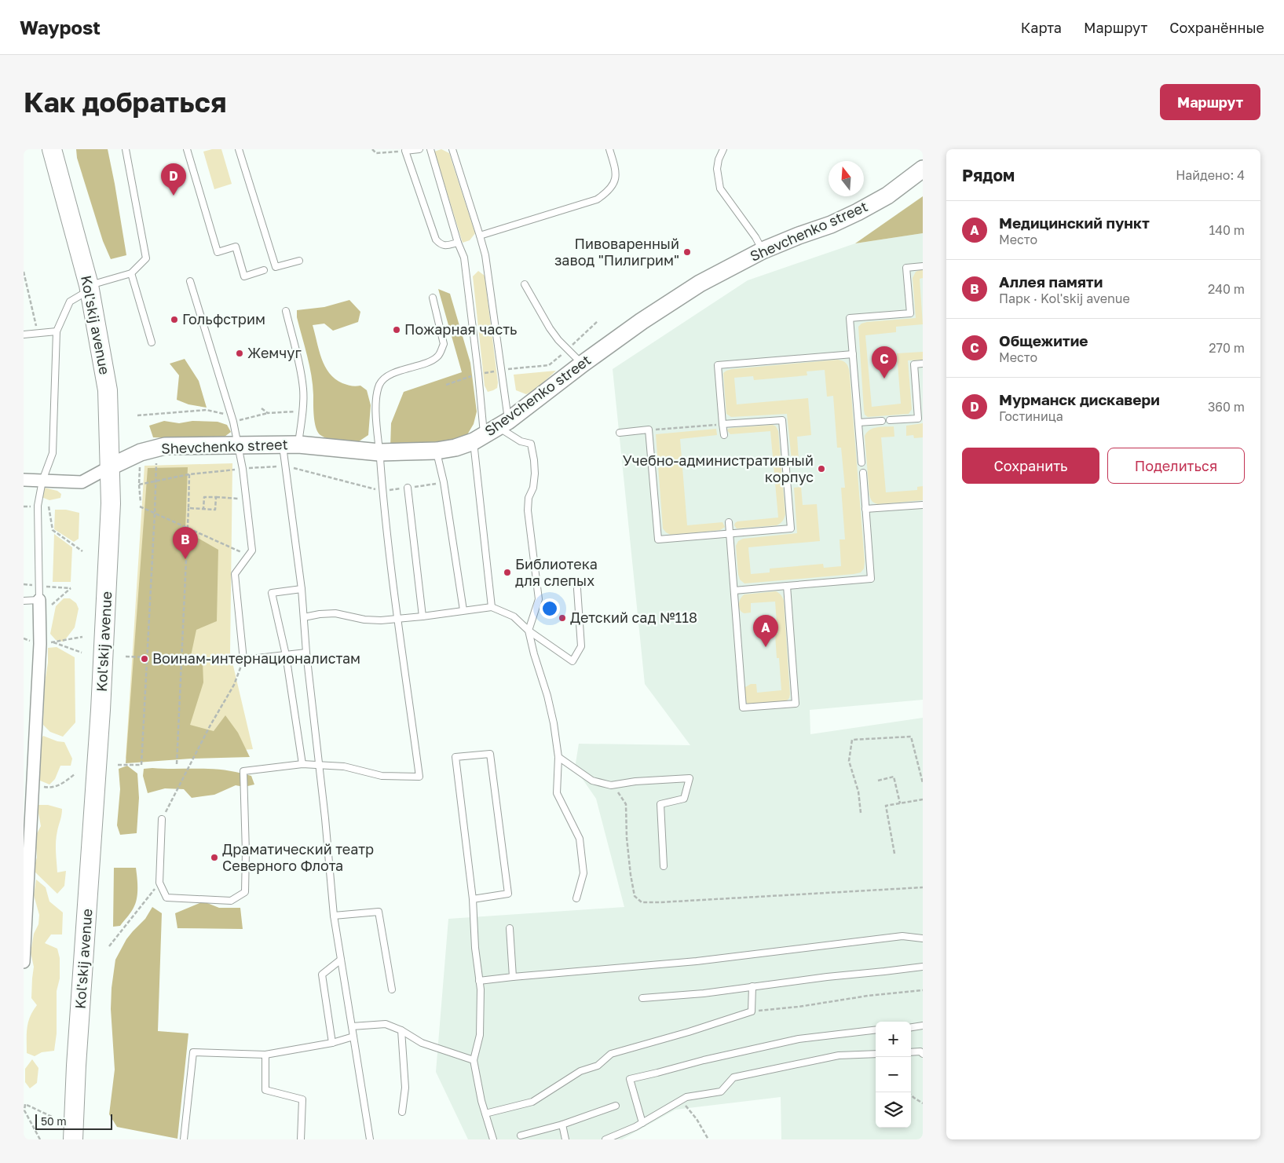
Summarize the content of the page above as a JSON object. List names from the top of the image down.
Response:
{
  "streets": {
    "main road": ["Shevchenko street", "Kol'skij avenue"]
  },
  "crossings": [
    ["Shevchenko street", "Kol'skij avenue"]
  ],
  "places": [
    "Пивоваренный завод \"Пилигрим\"",
    "Гольфстрим",
    "Пожарная часть",
    "Жемчуг",
    "Учебно-административный корпус",
    "Библиотека для слепых",
    "Детский сад №118",
    "Воинам-интернационалистам",
    "Драматический театр Северного Флота"
  ],
  "scale_bar": "50 m",
  "north": "top",
  "page": {
    "header": "Waypost",
    "nav": ["Карта", "Маршрут", "Сохранённые"],
    "buttons": [
      "Маршрут",
      ["Сохранить", "Поделиться"]
    ],
    "title": "Как добраться",
    "heading": ["Рядом", "Найдено: 4"],
    "pins": [
      "D",
      "C",
      "B",
      "A"
    ],
    "list": [
      {
        "mark": "A",
        "name": "Медицинский пункт",
        "note": "Место",
        "value": "140 m"
      },
      {
        "mark": "B",
        "name": "Аллея памяти",
        "note": "Парк · Kol'skij avenue",
        "value": "240 m"
      },
      {
        "mark": "C",
        "name": "Общежитие",
        "note": "Место",
        "value": "270 m"
      },
      {
        "mark": "D",
        "name": "Мурманск дискавери",
        "note": "Гостиница",
        "value": "360 m"
      }
    ],
    "map_buttons": ["+", "−"],
    "scale": "50 m"
  }
}
